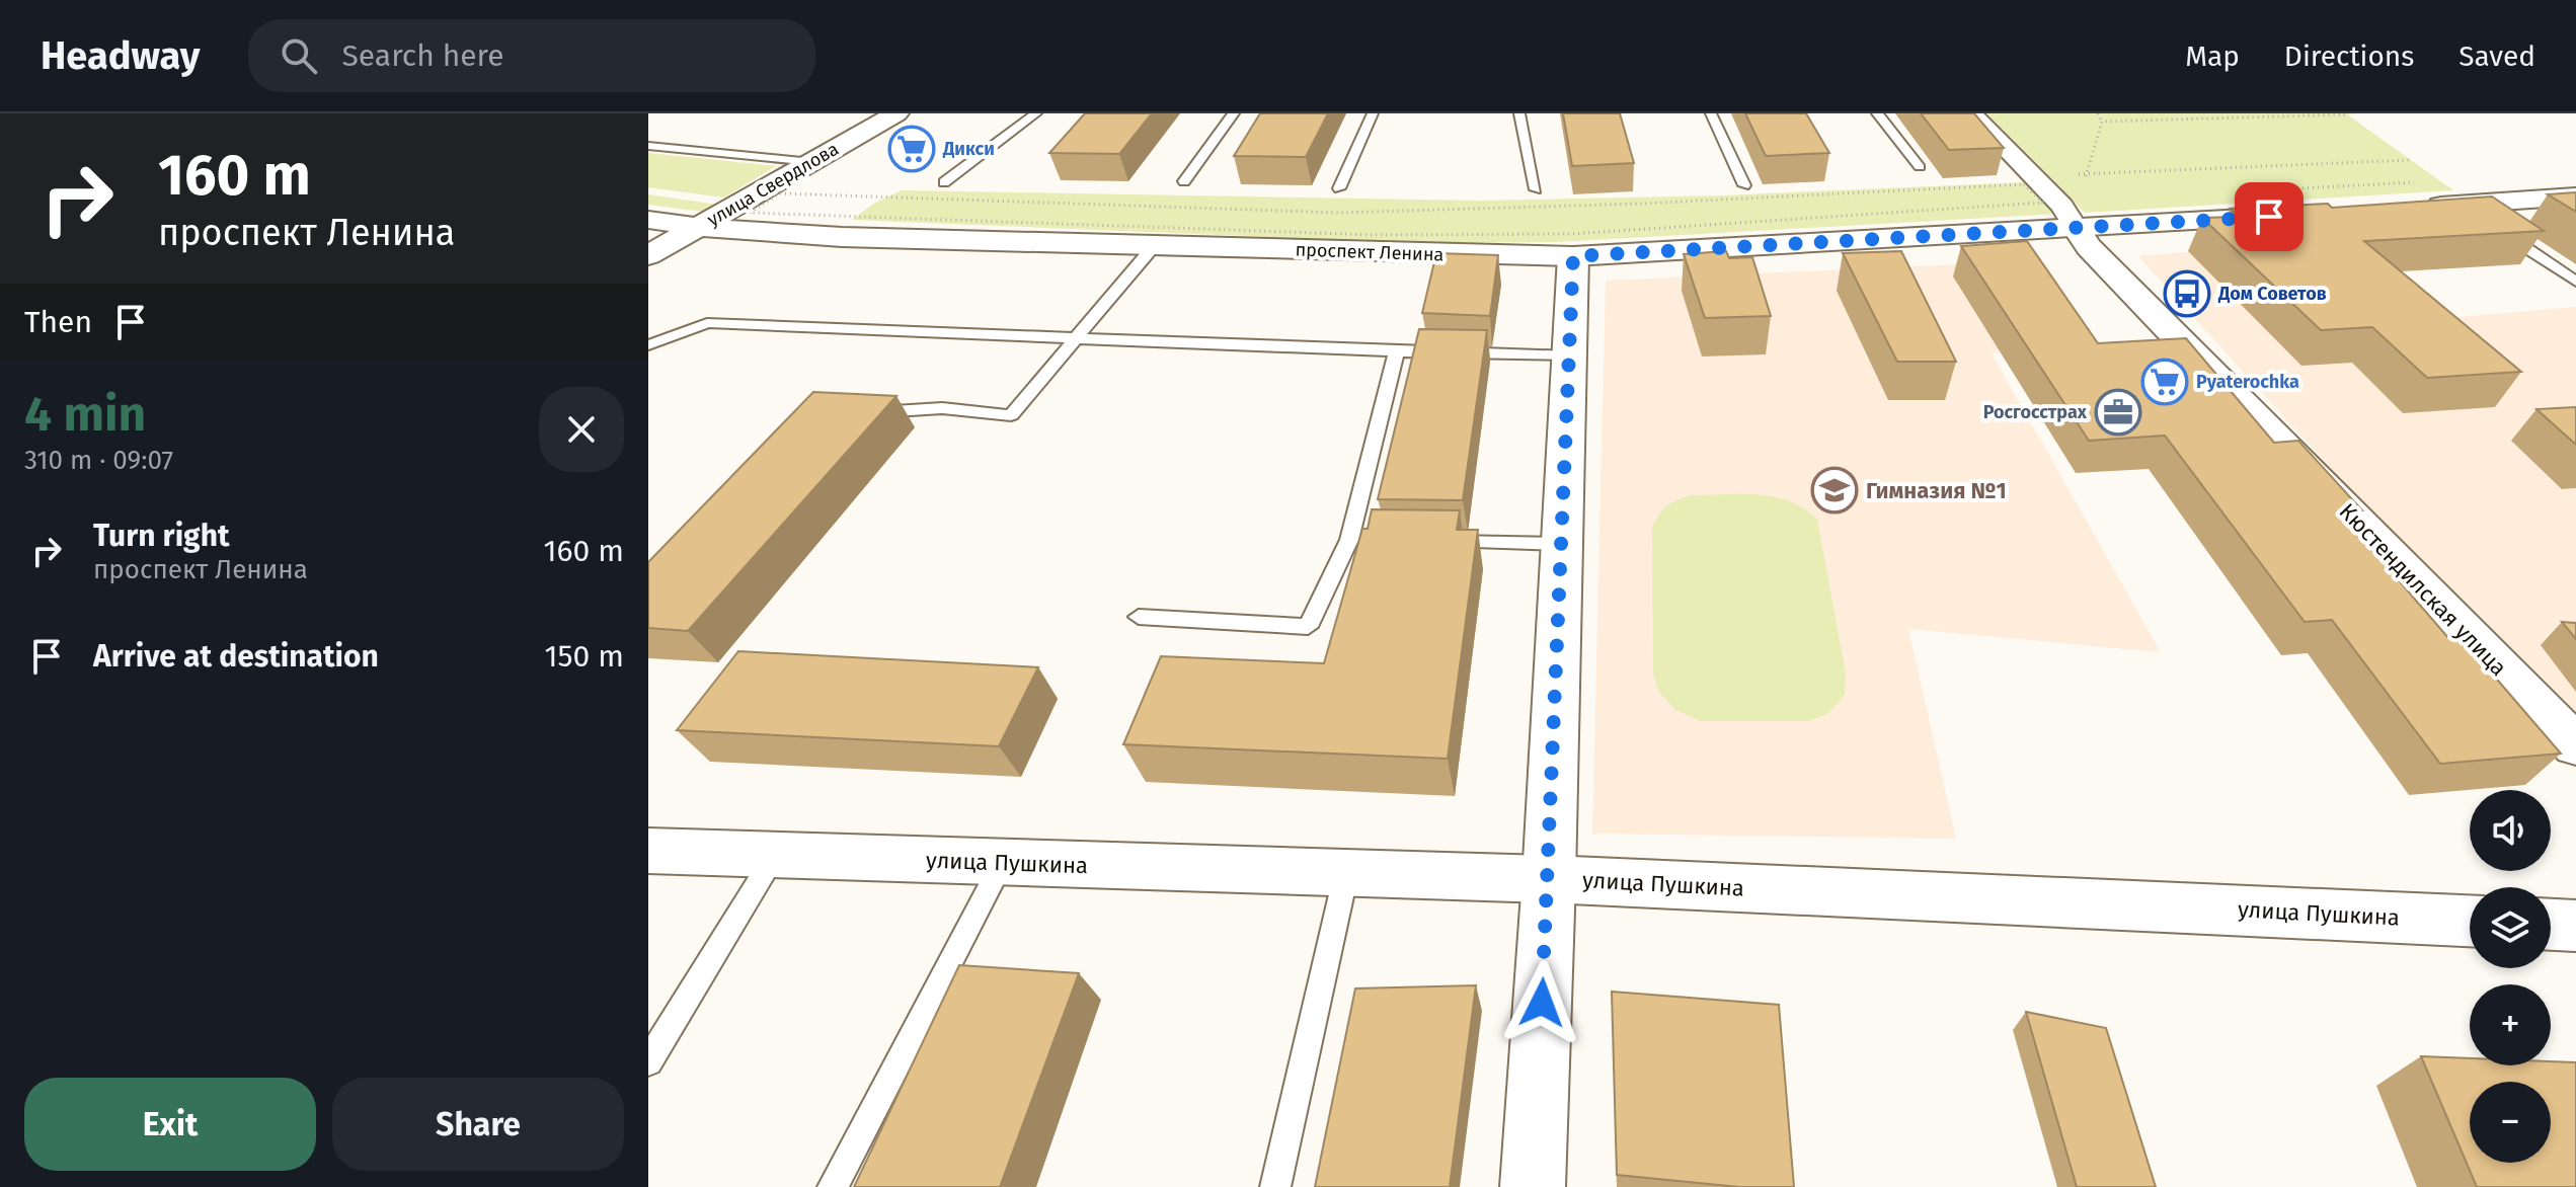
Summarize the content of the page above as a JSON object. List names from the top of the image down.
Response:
{
  "streets": {
    "main road": [
      "улица Свердлова",
      "проспект Ленина",
      "Кюстендилская улица",
      "улица Пушкина"
    ]
  },
  "crossings": [
    ["улица Свердлова", "проспект Ленина"],
    ["проспект Ленина", "Кюстендилская улица"]
  ],
  "places": {
    "supermarket": ["Дикси", "Pyaterochka"],
    "bus stop": ["Дом Советов"],
    "office": ["Росгосстрах"],
    "school or university": ["Гимназия №1"]
  },
  "page": {
    "header": "Headway",
    "search": "Search here",
    "nav": ["Map", "Directions", "Saved"],
    "turn": ["160 m", "проспект Ленина"],
    "then": "Then",
    "heading": ["4 min", "310 m · 09:07"],
    "list": [
      {
        "name": "Turn right",
        "note": "проспект Ленина",
        "value": "160 m"
      },
      {
        "name": "Arrive at destination",
        "value": "150 m"
      }
    ],
    "map_buttons": ["+", "−"],
    "buttons": ["Exit", "Share"]
  }
}
